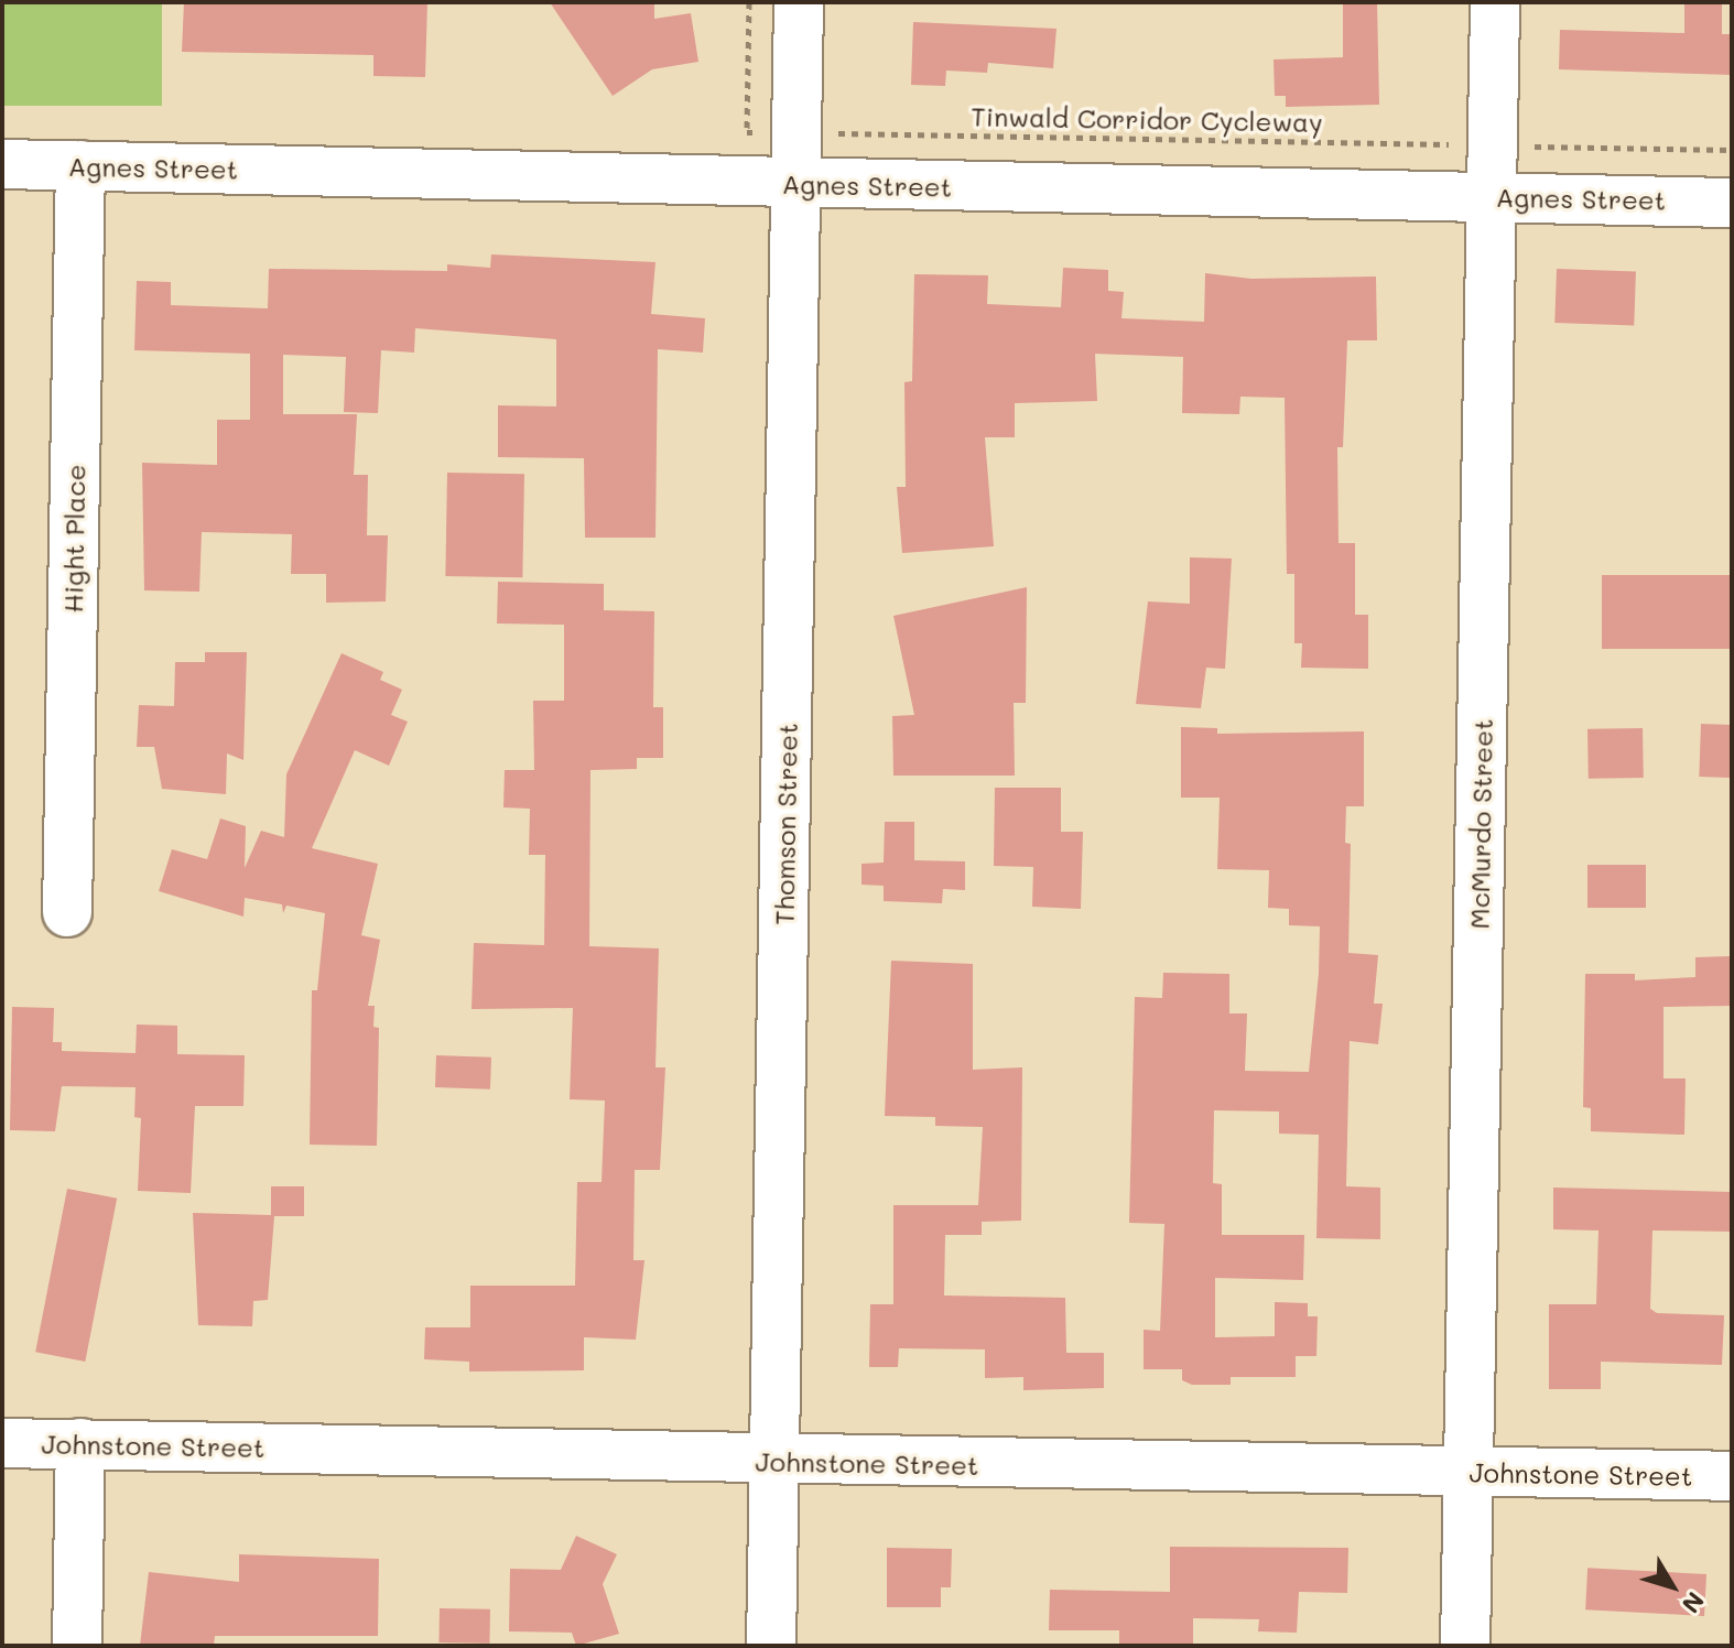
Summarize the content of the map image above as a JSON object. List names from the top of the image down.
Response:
{
  "streets": {
    "street": [
      "Agnes Street",
      "Hight Place",
      "Thomson Street",
      "McMurdo Street",
      "Johnstone Street"
    ],
    "path": ["Tinwald Corridor Cycleway"]
  },
  "crossings": [
    ["Agnes Street", "Hight Place"],
    ["Agnes Street", "Thomson Street"],
    ["Agnes Street", "McMurdo Street"],
    ["Thomson Street", "Johnstone Street"],
    ["McMurdo Street", "Johnstone Street"]
  ],
  "north": "bottom right"
}
